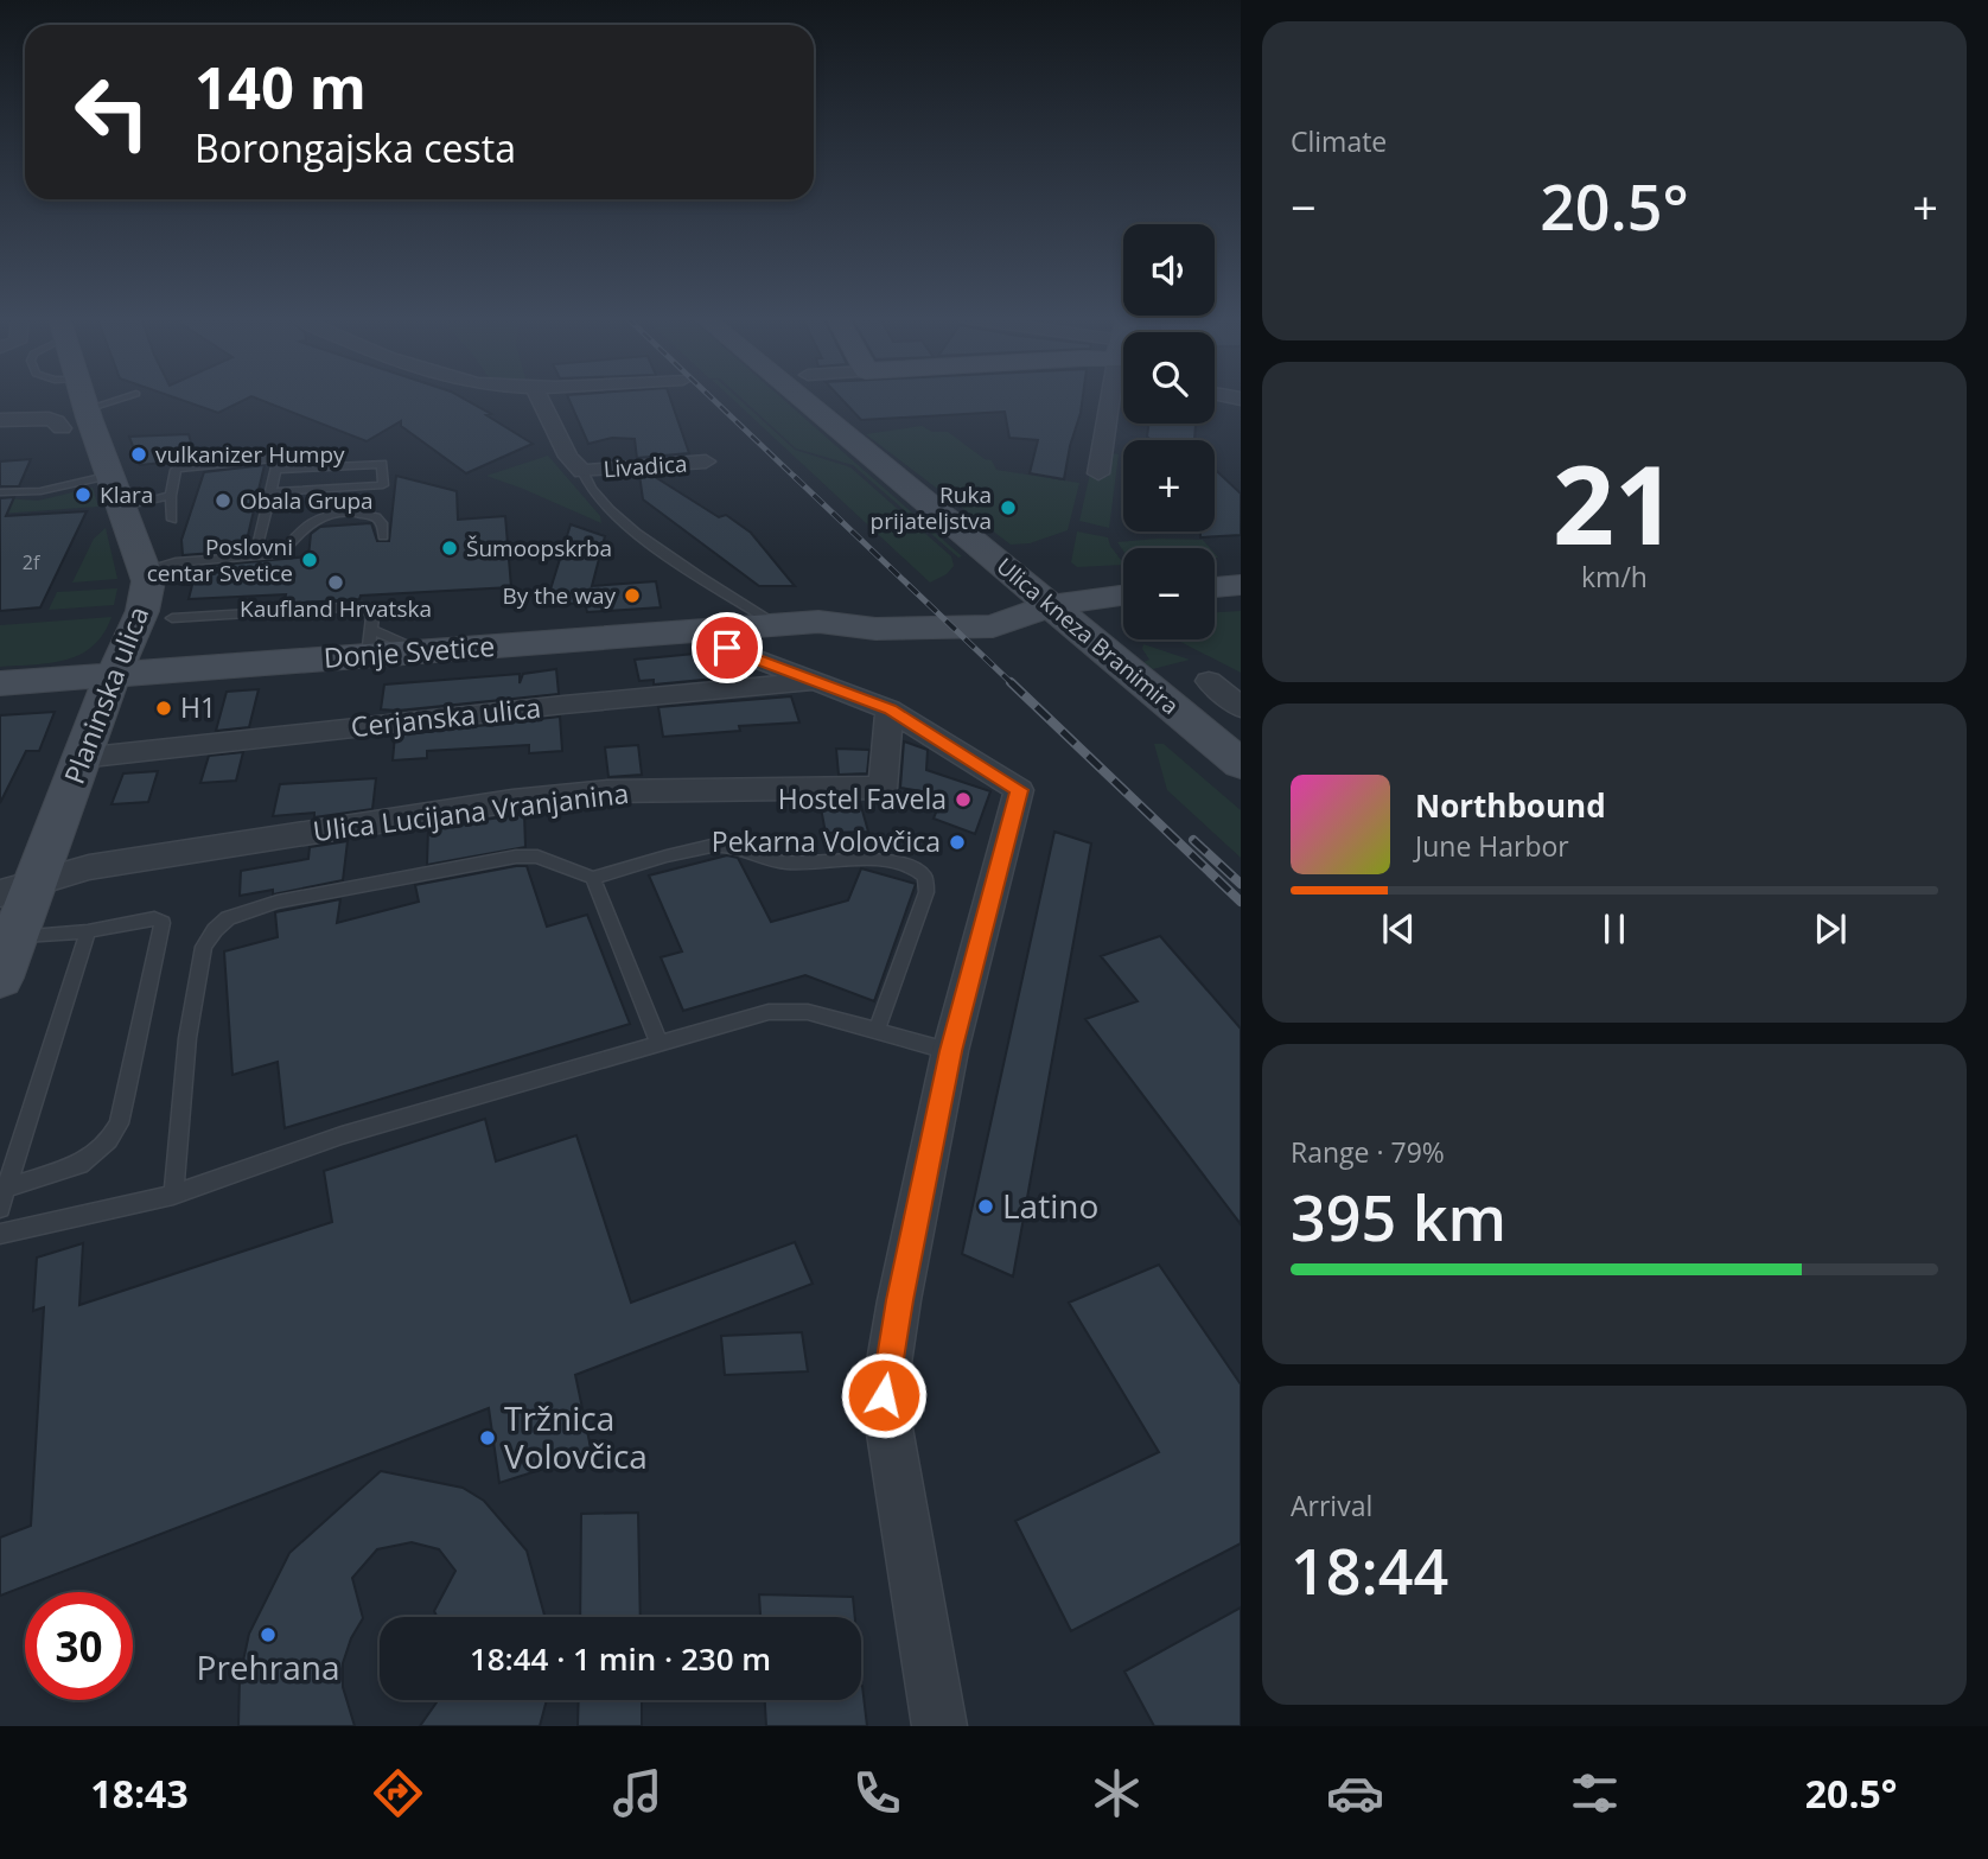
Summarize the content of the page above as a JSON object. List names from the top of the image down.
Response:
{
  "streets": {
    "street": [
      "Livadica",
      "Ulica kneza Branimira",
      "Donje Svetice",
      "Planinska ulica",
      "Cerjanska ulica",
      "Ulica Lucijana Vranjanina"
    ]
  },
  "crossings": [
    ["Ulica kneza Branimira", "Donje Svetice"],
    ["Donje Svetice", "Planinska ulica"],
    ["Planinska ulica", "Cerjanska ulica"],
    ["Planinska ulica", "Ulica Lucijana Vranjanina"]
  ],
  "places": [
    "vulkanizer Humpy",
    "Klara",
    "Obala Grupa",
    "Ruka prijateljstva",
    "Šumoopskrba",
    "Poslovni centar Svetice",
    "Kaufland Hrvatska",
    "By the way",
    "H1",
    "Hostel Favela",
    "Pekarna Volovčica",
    "Latino",
    "Tržnica Volovčica",
    "Prehrana"
  ],
  "house_numbers": ["2f"],
  "page": {
    "tile": [
      "Climate",
      ["21", "km/h"],
      ["Range · 79%", "395 km"],
      ["Arrival", "18:44"]
    ],
    "turn": ["140 m", "Borongajska cesta"],
    "heat": ["−", "20.5°", "+"],
    "map_buttons": ["+", "−"],
    "song": ["Northbound", "June Harbor"],
    "limit": "30",
    "trip": "18:44 · 1 min · 230 m",
    "tabs": ["18:43", "20.5°"]
  }
}
